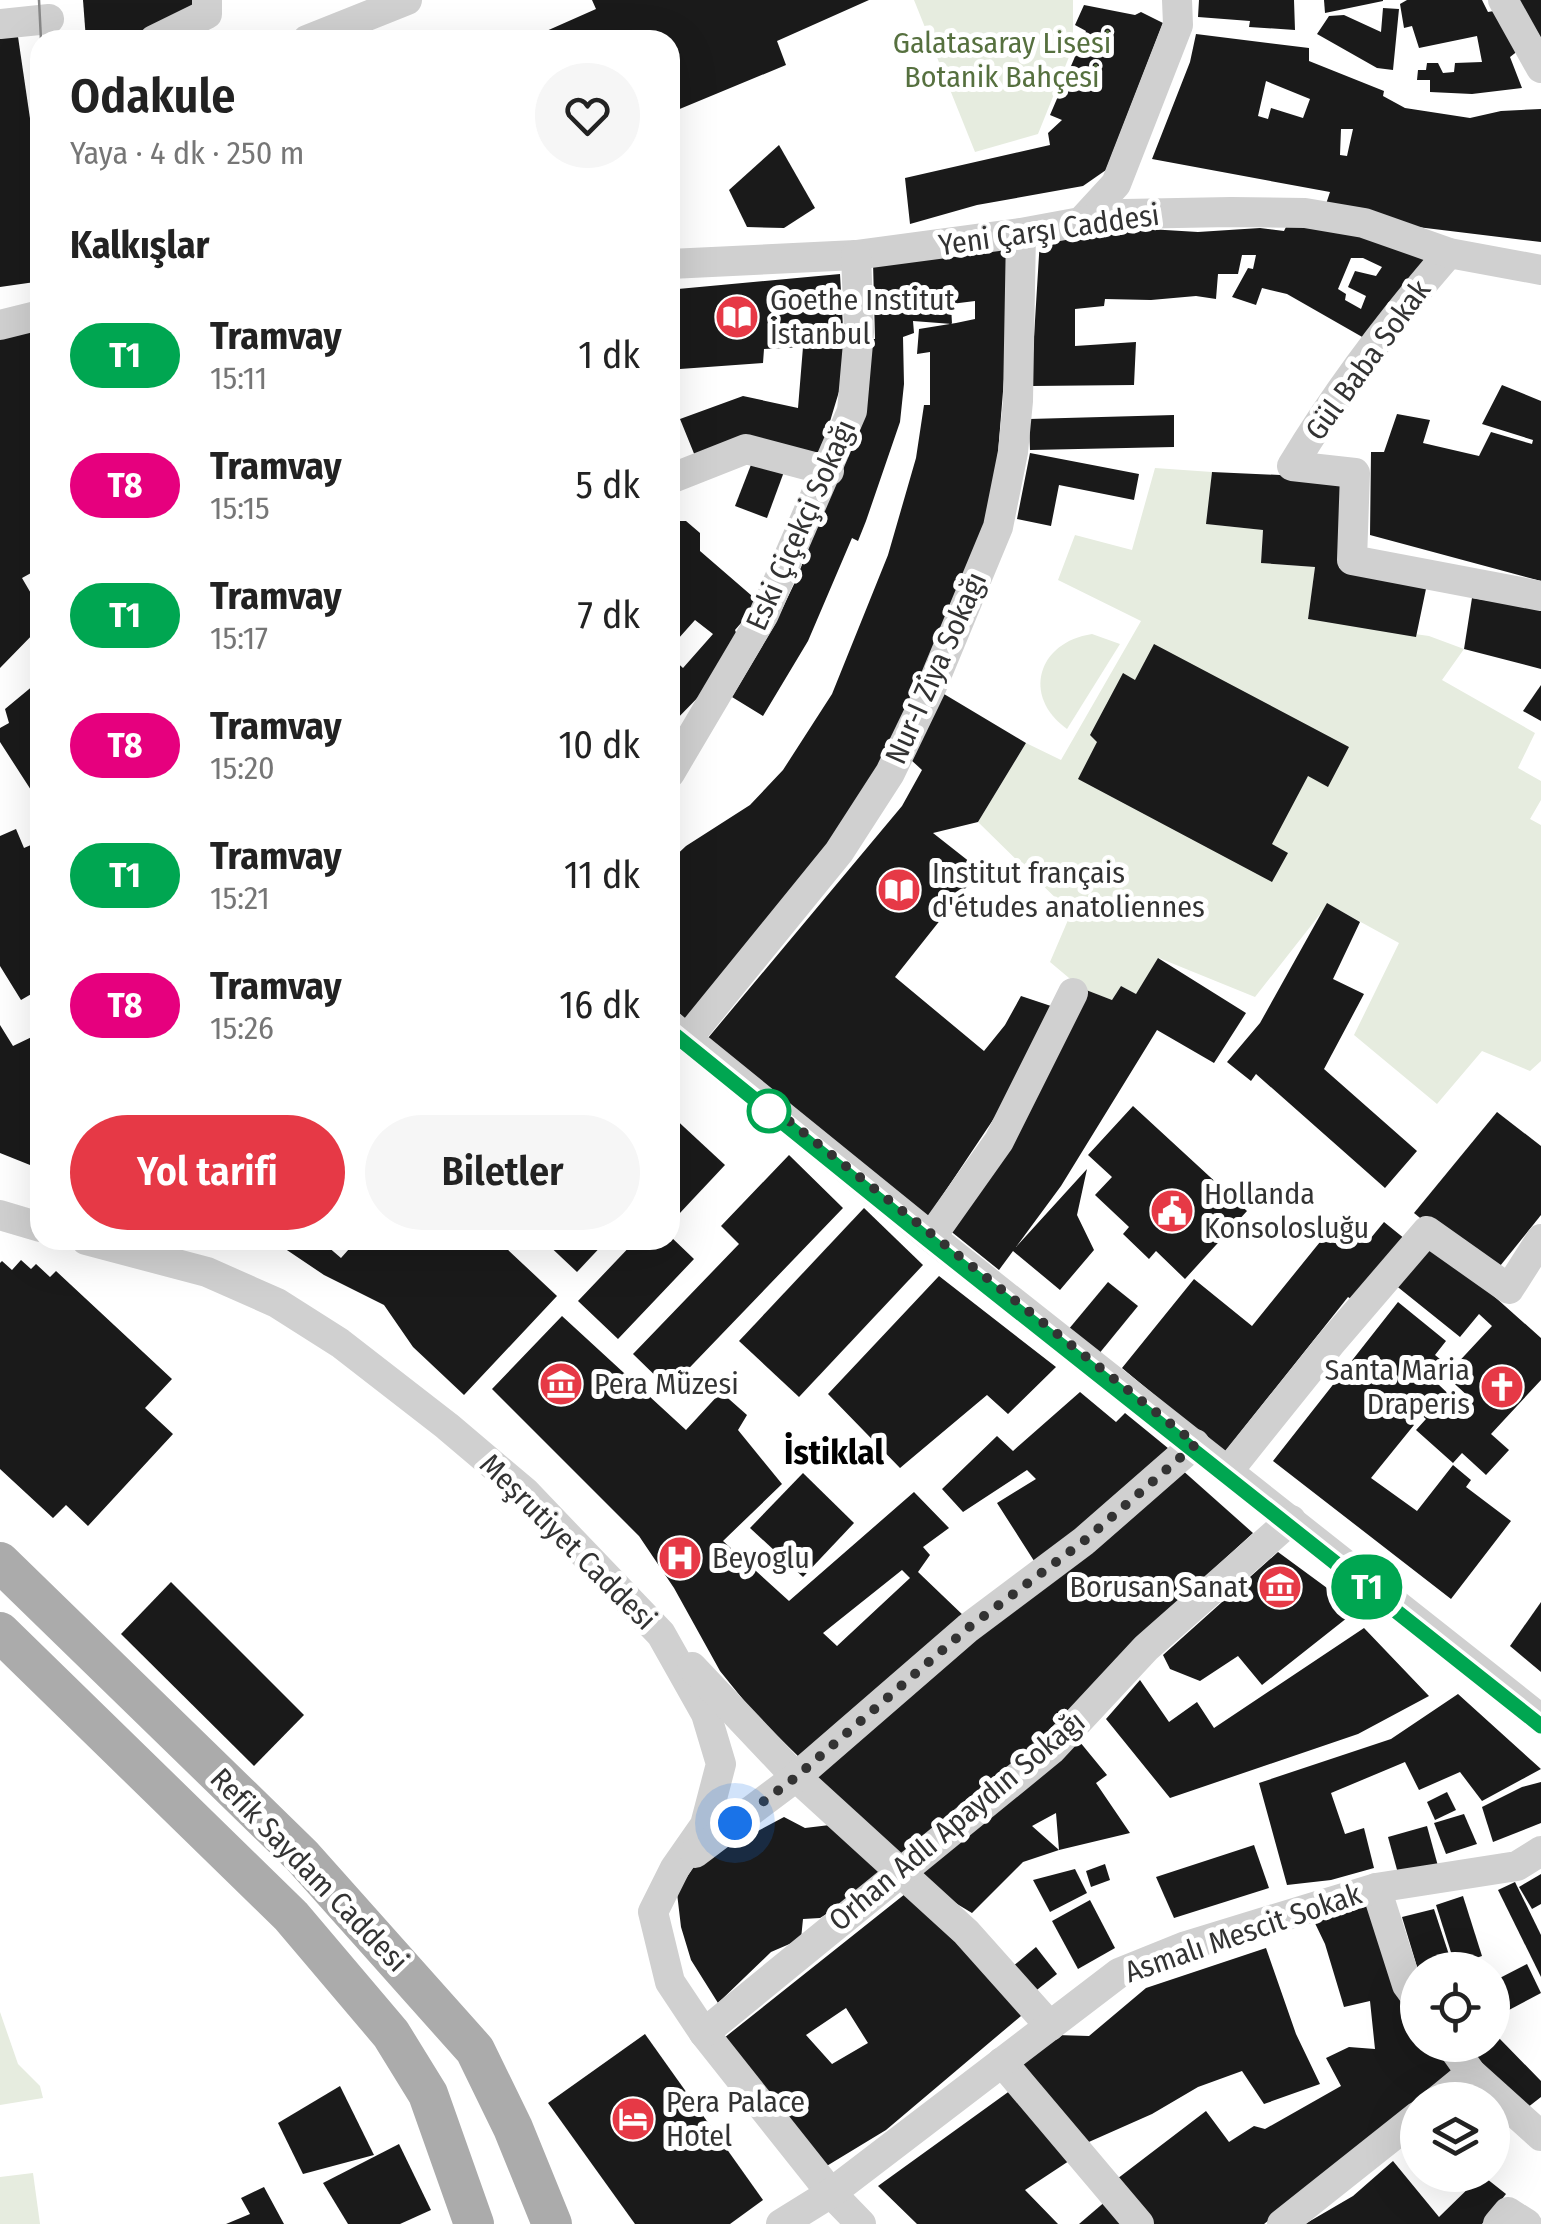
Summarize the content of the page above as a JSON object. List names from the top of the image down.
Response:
{
  "streets": {
    "main road": ["Refik Saydam Caddesi"],
    "street": [
      "Yeni Çarşı Caddesi",
      "Gül Baba Sokak",
      "Eski Çiçekçi Sokağı",
      "Nur-I Ziya Sokağı",
      "Meşrutiyet Caddesi",
      "Orhan Adlı Apaydın Sokağı",
      "Asmalı Mescit Sokak"
    ]
  },
  "crossings": [
    ["Yeni Çarşı Caddesi", "Gül Baba Sokak"],
    ["Yeni Çarşı Caddesi", "Eski Çiçekçi Sokağı"],
    ["Yeni Çarşı Caddesi", "Nur-I Ziya Sokağı"],
    ["Meşrutiyet Caddesi", "Orhan Adlı Apaydın Sokağı"],
    ["Meşrutiyet Caddesi", "Asmalı Mescit Sokak"]
  ],
  "districts": ["İstiklal"],
  "parks": ["Galatasaray Lisesi Botanik Bahçesi"],
  "places": {
    "library": ["Goethe Institut İstanbul", "Institut français d'études anatoliennes"],
    "public building": ["Hollanda Konsolosluğu"],
    "museum": ["Pera Müzesi", "Borusan Sanat"],
    "church": ["Santa Maria Draperis"],
    "hospital": ["Beyoglu"],
    "hotel": ["Pera Palace Hotel"]
  },
  "lines": ["tram line T1"],
  "page": {
    "on_map": "T1",
    "heading": [
      ["Odakule", "Yaya · 4 dk · 250 m"],
      "Kalkışlar"
    ],
    "list": [
      {
        "mark": "T1",
        "name": "Tramvay",
        "note": "15:11",
        "value": "1 dk"
      },
      {
        "mark": "T8",
        "name": "Tramvay",
        "note": "15:15",
        "value": "5 dk"
      },
      {
        "mark": "T1",
        "name": "Tramvay",
        "note": "15:17",
        "value": "7 dk"
      },
      {
        "mark": "T8",
        "name": "Tramvay",
        "note": "15:20",
        "value": "10 dk"
      },
      {
        "mark": "T1",
        "name": "Tramvay",
        "note": "15:21",
        "value": "11 dk"
      },
      {
        "mark": "T8",
        "name": "Tramvay",
        "note": "15:26",
        "value": "16 dk"
      }
    ],
    "buttons": ["Yol tarifi", "Biletler"]
  }
}
